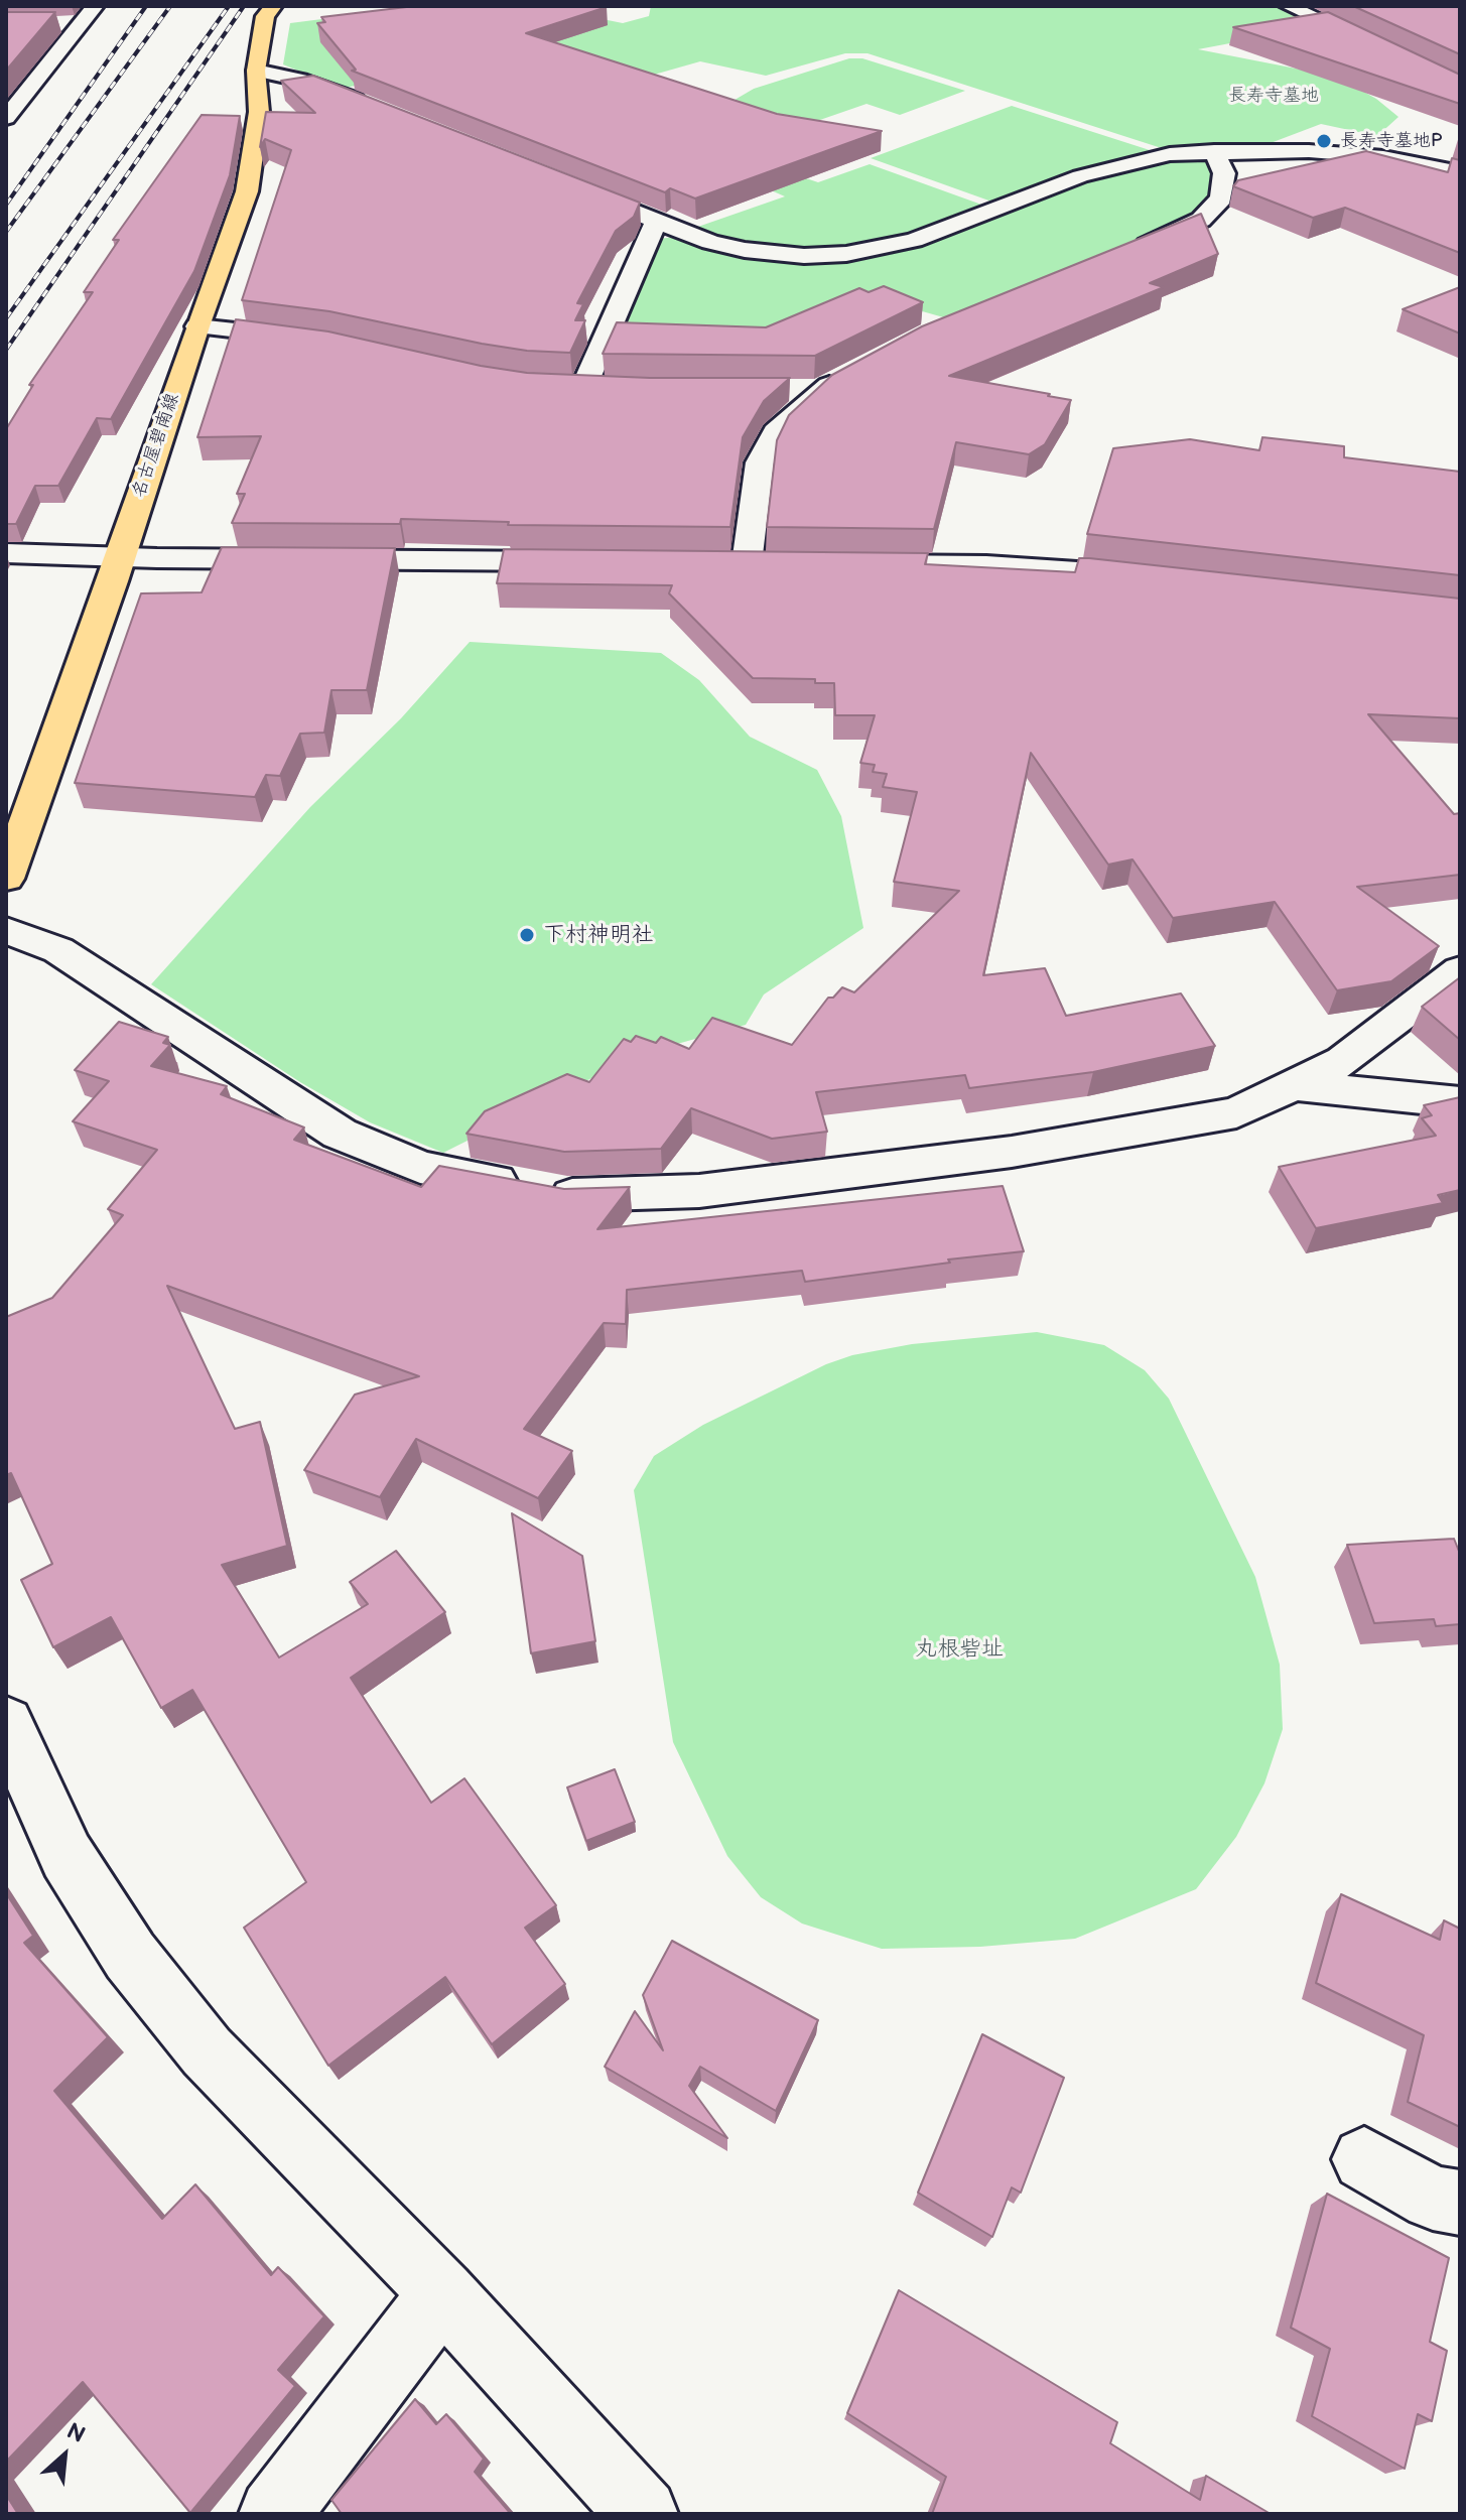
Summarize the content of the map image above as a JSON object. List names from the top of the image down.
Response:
{
  "streets": {
    "main road": ["名古屋碧南線"]
  },
  "parks": ["長寿寺墓地", "丸根砦址"],
  "places": ["長寿寺墓地P", "下村神明社"],
  "north": "top right"
}
